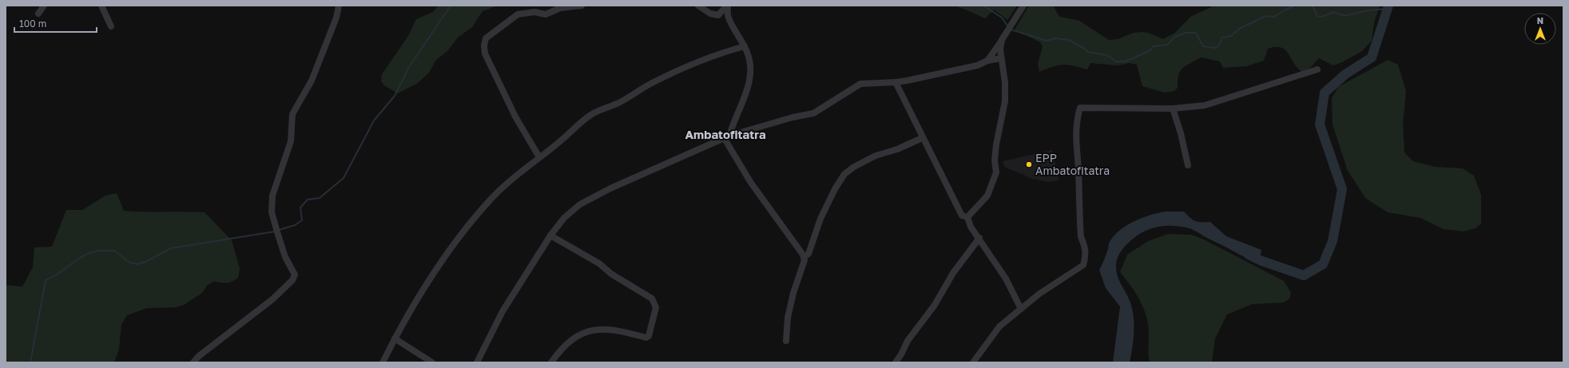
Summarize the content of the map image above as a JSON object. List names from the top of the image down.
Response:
{
  "districts": ["Ambatofitatra"],
  "places": ["EPP Ambatofitatra"],
  "scale_bar": "100 m",
  "north": "top"
}
